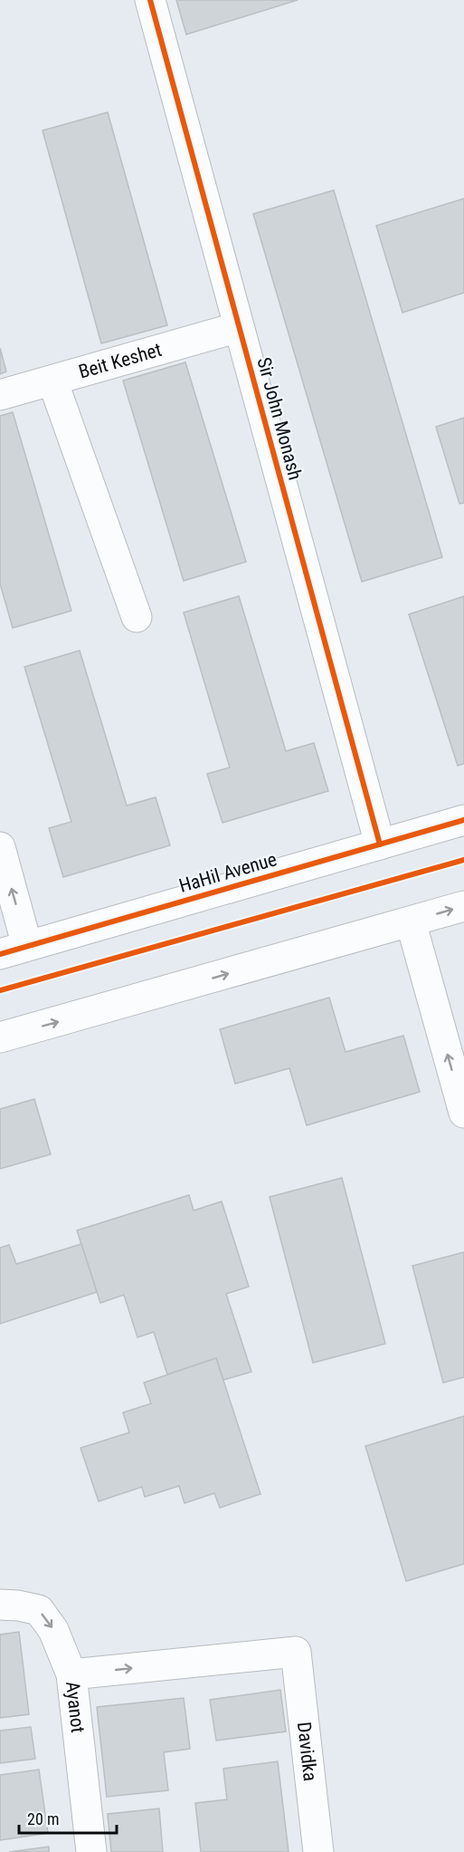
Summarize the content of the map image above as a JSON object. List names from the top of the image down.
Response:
{
  "streets": {
    "street": [
      "Beit Keshet",
      "Sir John Monash",
      "HaHil Avenue",
      "Ayanot",
      "Davidka"
    ]
  },
  "crossings": [
    ["Beit Keshet", "Sir John Monash"],
    ["Sir John Monash", "HaHil Avenue"],
    ["Ayanot", "Davidka"]
  ],
  "scale_bar": "20 m"
}
